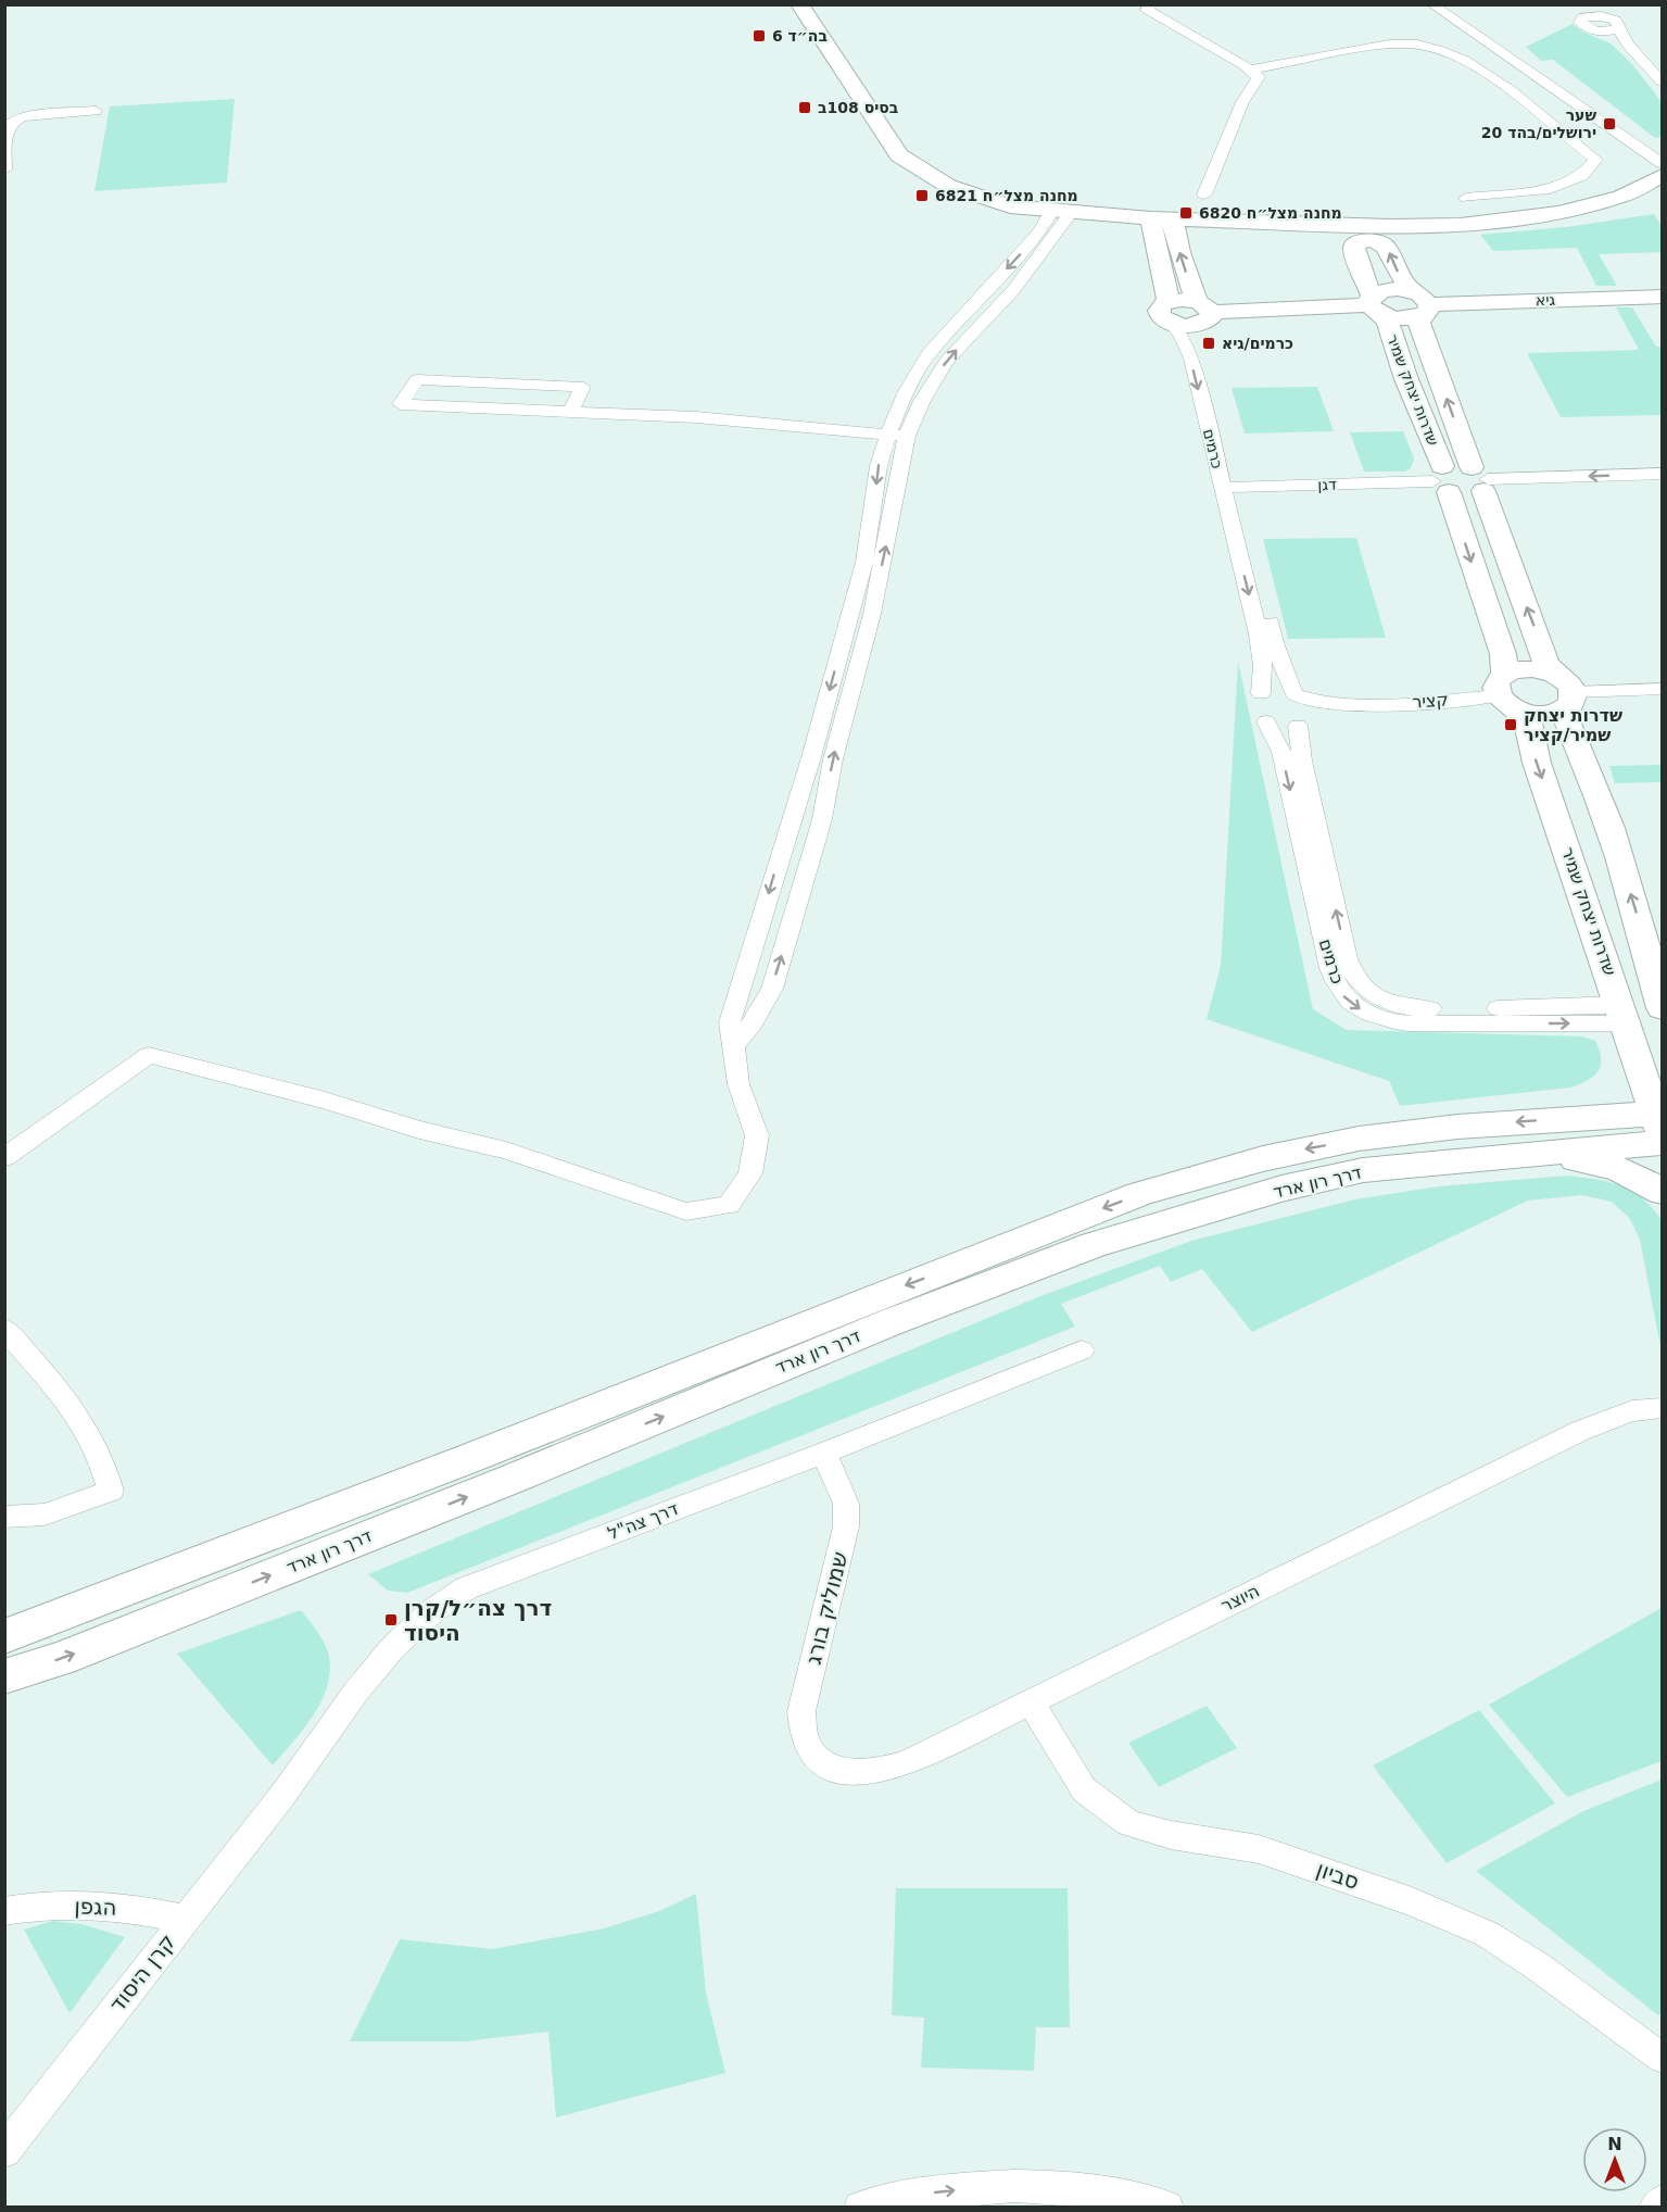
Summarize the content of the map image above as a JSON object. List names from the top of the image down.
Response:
{
  "streets": {
    "street": [
      "גיא",
      "שדרות יצחק שמיר",
      "כרמים",
      "דגן",
      "קציר",
      "דרך רון ארד",
      "דרך צה\"ל",
      "היוצר",
      "שמוליק בורג",
      "סביון",
      "הגפן",
      "קרן היסוד"
    ]
  },
  "crossings": [
    ["גיא", "שדרות יצחק שמיר"],
    ["שדרות יצחק שמיר", "כרמים"],
    ["שדרות יצחק שמיר", "דגן"],
    ["שדרות יצחק שמיר", "קציר"],
    ["שדרות יצחק שמיר", "דרך רון ארד"],
    ["כרמים", "דגן"],
    ["כרמים", "קציר"],
    ["דרך צה\"ל", "שמוליק בורג"],
    ["דרך צה\"ל", "קרן היסוד"],
    ["היוצר", "שמוליק בורג"],
    ["היוצר", "סביון"],
    ["הגפן", "קרן היסוד"]
  ],
  "places": {
    "transit": [
      "בה״ד 6",
      "בסיס 108ב",
      "שער ירושלים/בהד 20",
      "מחנה מצל״ח 6821",
      "מחנה מצל״ח 6820",
      "כרמים/גיא",
      "שדרות יצחק שמיר/קציר",
      "דרך צה״ל/קרן היסוד"
    ]
  },
  "north": "top"
}
